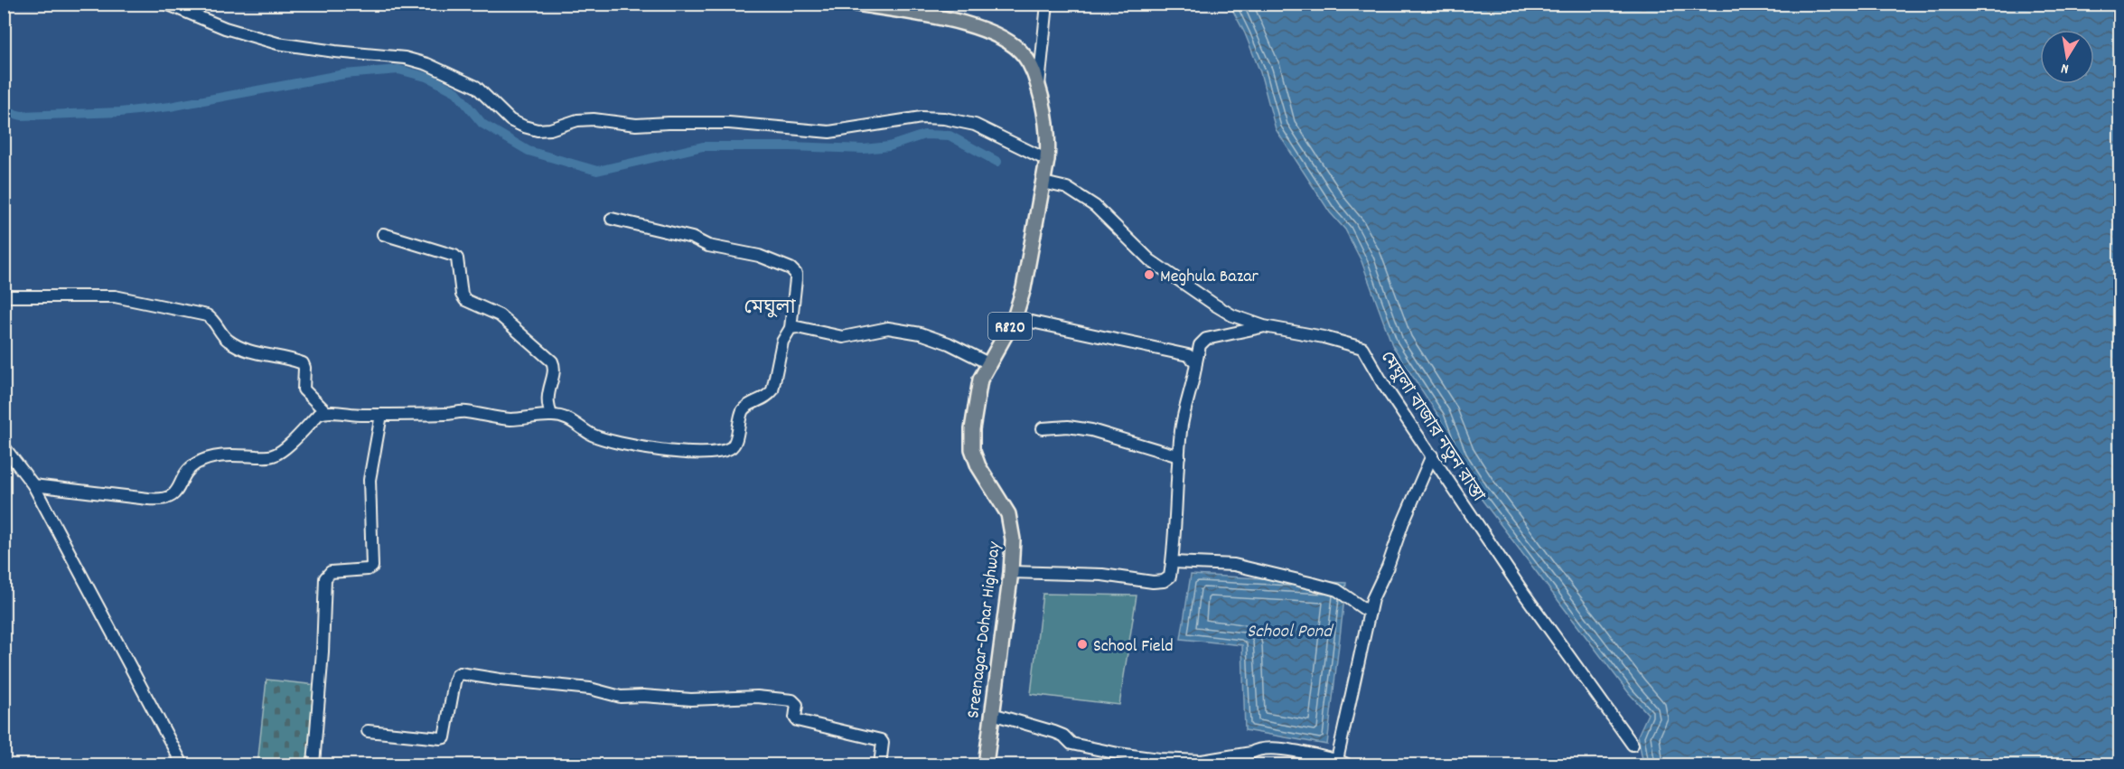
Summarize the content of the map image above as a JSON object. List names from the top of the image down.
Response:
{
  "streets": {
    "main road": ["R820", "Sreenagar-Dohar Highway"],
    "street": ["মেঘুলা বাজার নতুন রাস্তা"]
  },
  "crossings": [
    ["মেঘুলা বাজার নতুন রাস্তা", "Sreenagar-Dohar Highway"]
  ],
  "districts": ["মেঘুলা"],
  "water": ["School Pond"],
  "places": ["Meghula Bazar", "School Field"],
  "north": "bottom"
}
